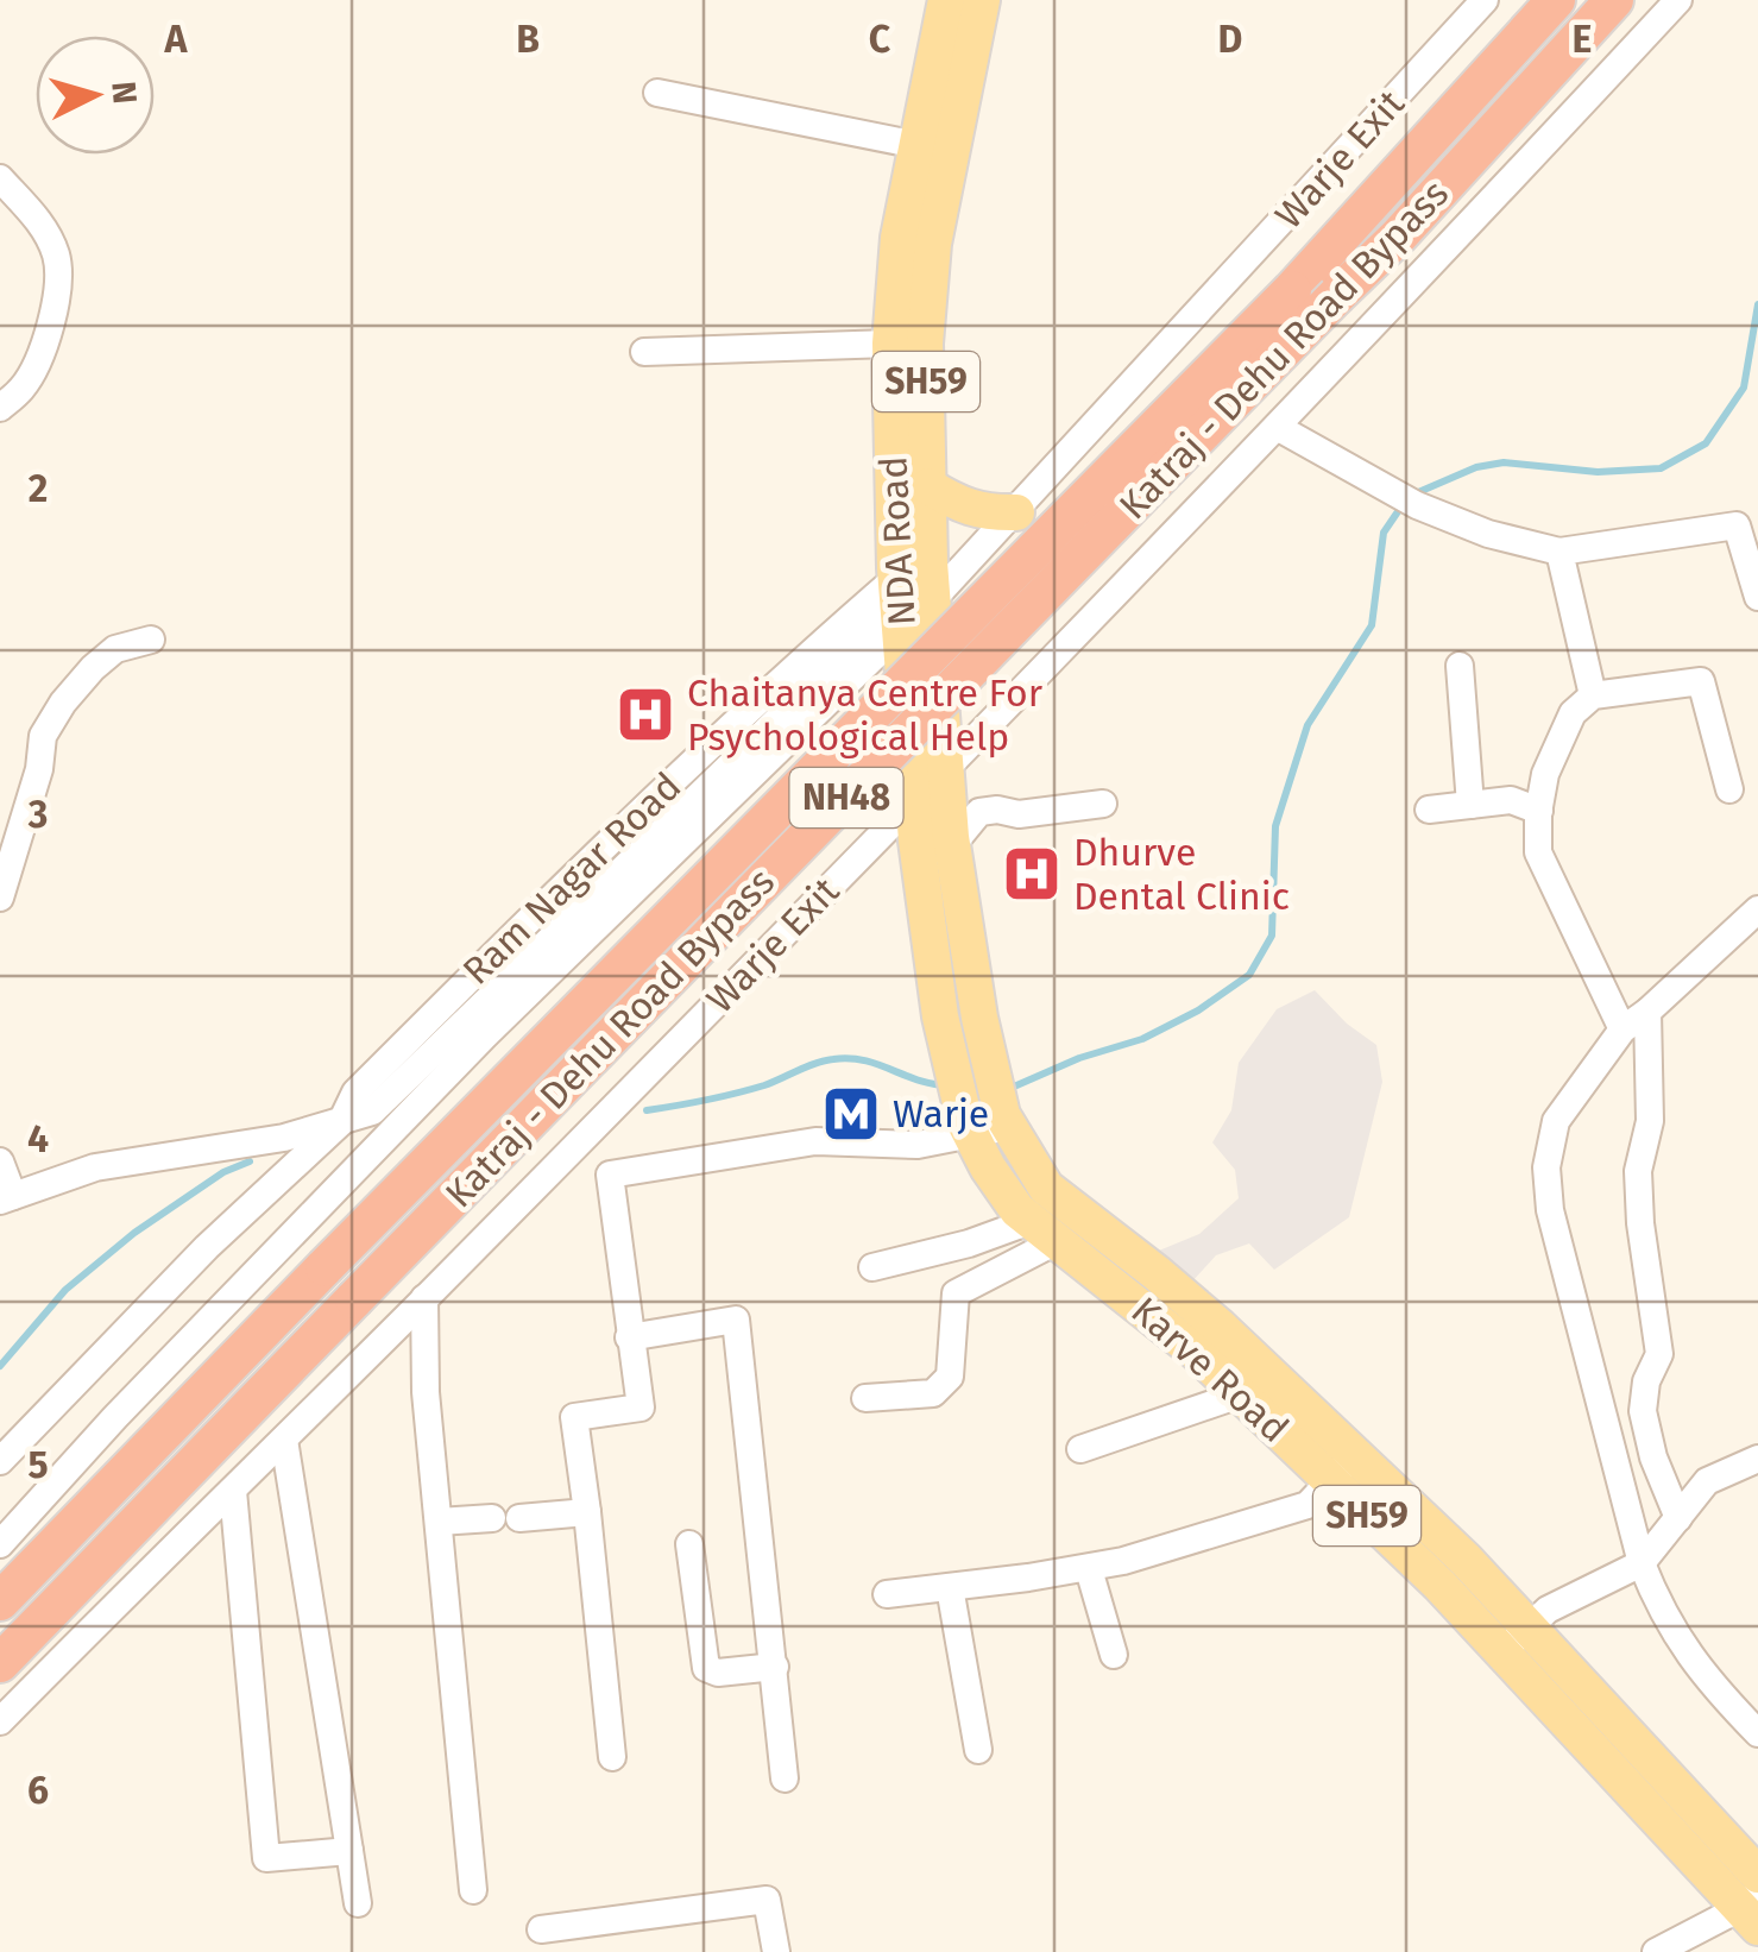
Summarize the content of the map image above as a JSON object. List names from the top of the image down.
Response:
{
  "streets": {
    "highway": ["Katraj - Dehu Road Bypass", "NH48"],
    "main road": ["SH59", "NDA Road", "Karve Road"],
    "street": ["Warje Exit", "Ram Nagar Road"]
  },
  "crossings": [
    ["Warje Exit", "SH59"],
    ["Warje Exit", "NDA Road"],
    ["Warje Exit", "Ram Nagar Road"],
    ["SH59", "NDA Road"],
    ["SH59", "Karve Road"],
    ["NDA Road", "Ram Nagar Road"]
  ],
  "places": {
    "hospital": ["Chaitanya Centre For Psychological Help", "Dhurve Dental Clinic"],
    "metro station": ["Warje"]
  },
  "north": "right",
  "grid": {
    "columns": [
      "A",
      "B",
      "C",
      "D",
      "E"
    ],
    "rows": [
      "2",
      "3",
      "4",
      "5",
      "6"
    ]
  }
}
